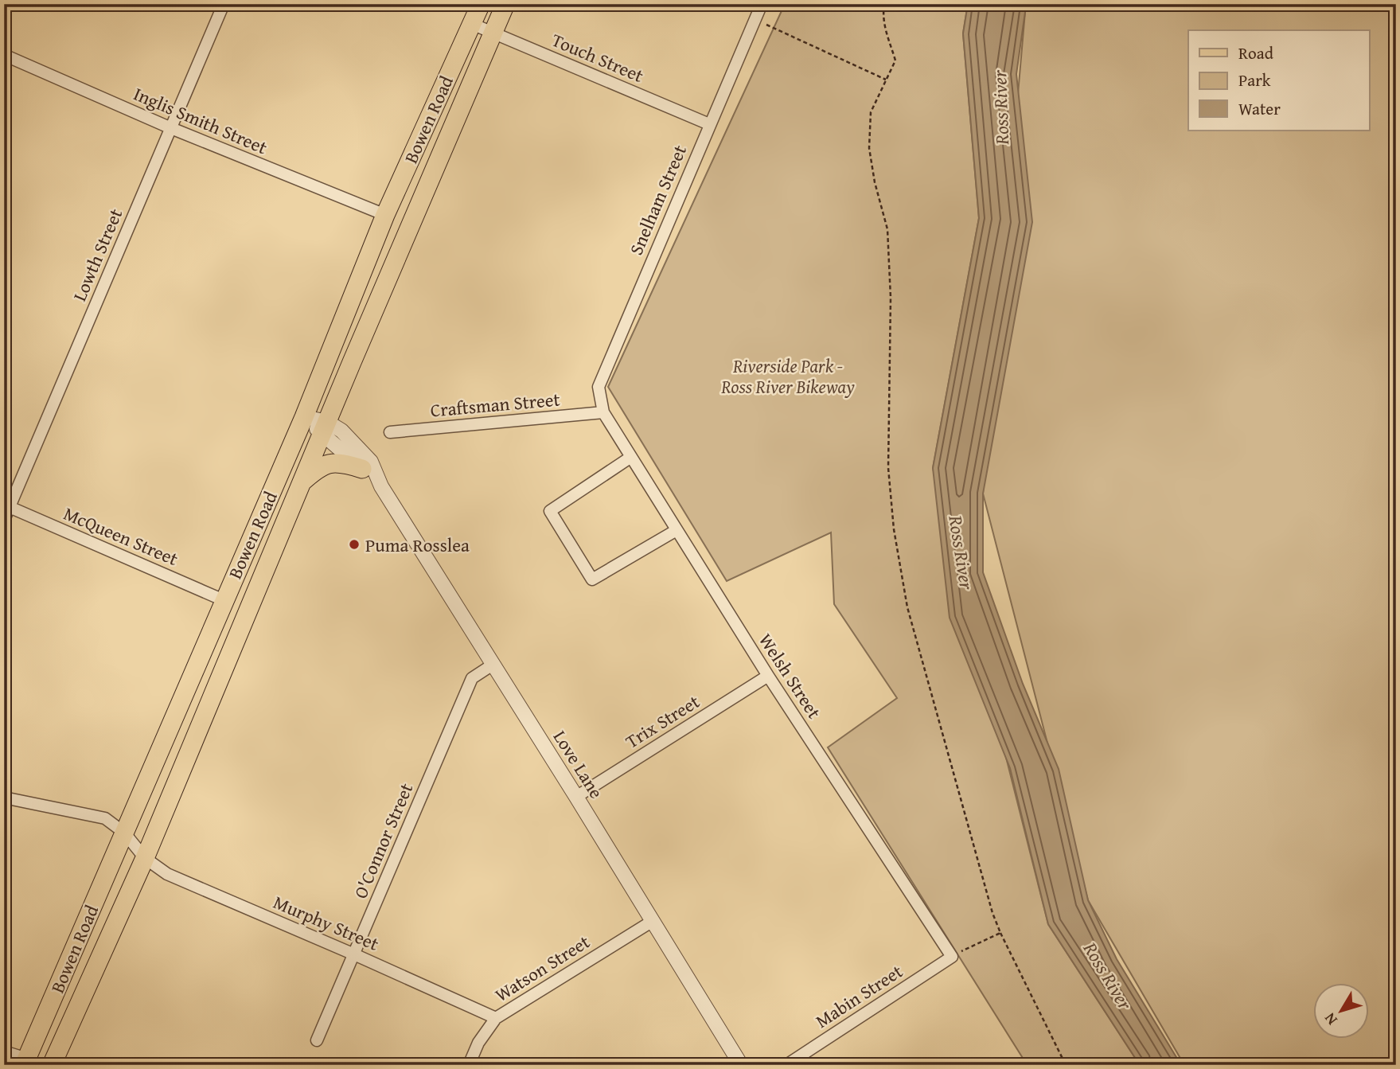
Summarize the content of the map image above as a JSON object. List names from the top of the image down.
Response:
{
  "streets": {
    "main road": ["Bowen Road"],
    "street": [
      "Touch Street",
      "Inglis Smith Street",
      "Snelham Street",
      "Lowth Street",
      "Craftsman Street",
      "McQueen Street",
      "Welsh Street",
      "Trix Street",
      "Love Lane",
      "O'Connor Street",
      "Murphy Street",
      "Watson Street",
      "Mabin Street"
    ]
  },
  "crossings": [
    ["Touch Street", "Bowen Road"],
    ["Touch Street", "Snelham Street"],
    ["Bowen Road", "Inglis Smith Street"],
    ["Bowen Road", "McQueen Street"],
    ["Bowen Road", "Love Lane"],
    ["Bowen Road", "Murphy Street"],
    ["Inglis Smith Street", "Lowth Street"],
    ["Snelham Street", "Craftsman Street"],
    ["Snelham Street", "Welsh Street"],
    ["Lowth Street", "McQueen Street"],
    ["Craftsman Street", "Welsh Street"],
    ["Welsh Street", "Trix Street"],
    ["Welsh Street", "Mabin Street"],
    ["Trix Street", "Love Lane"],
    ["Love Lane", "O'Connor Street"],
    ["Love Lane", "Watson Street"],
    ["O'Connor Street", "Murphy Street"],
    ["Murphy Street", "Watson Street"]
  ],
  "water": ["Ross River"],
  "parks": ["Riverside Park - Ross River Bikeway"],
  "places": ["Puma Rosslea"],
  "legend": ["Road", "Park", "Water"],
  "north": "bottom left"
}
